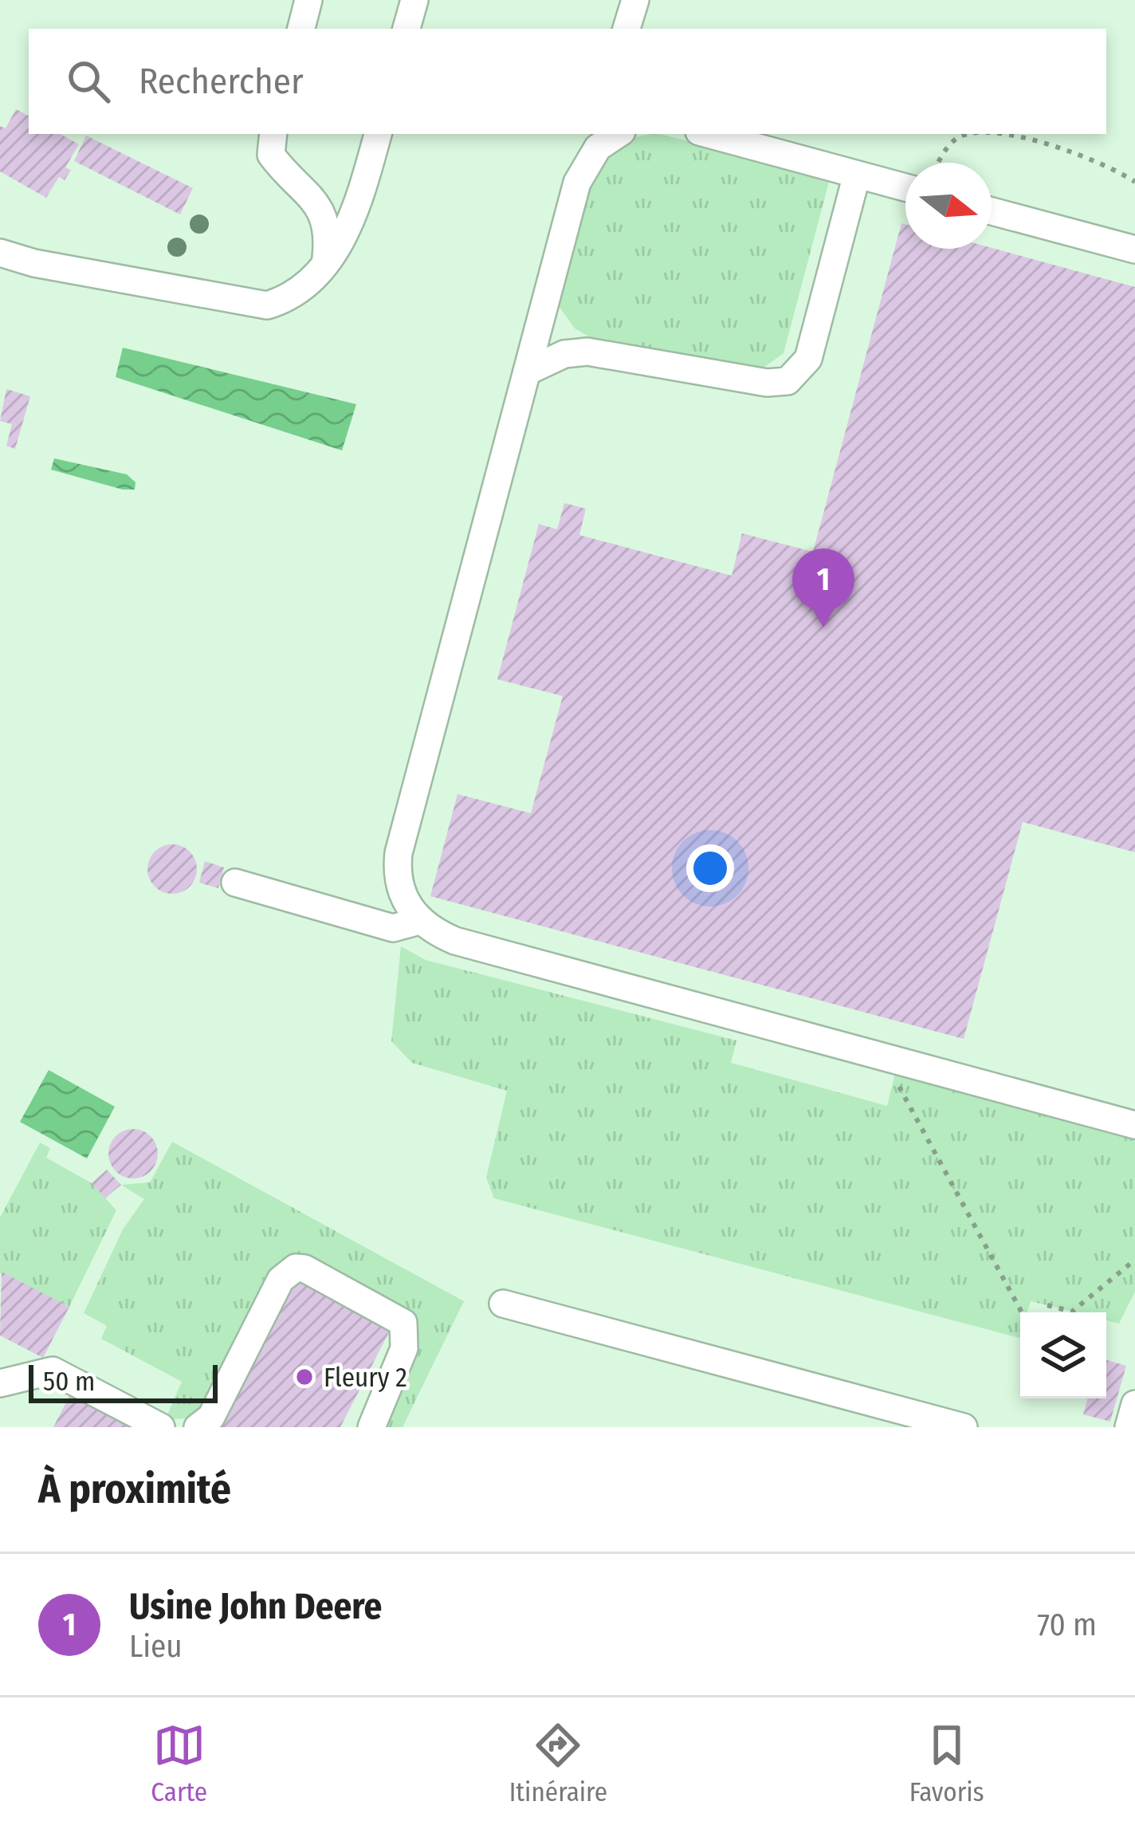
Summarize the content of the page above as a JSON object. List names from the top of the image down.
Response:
{
  "places": ["Fleury 2"],
  "scale_bar": "50 m",
  "north": "right",
  "page": {
    "search": "Rechercher",
    "pins": "1",
    "scale": "50 m",
    "heading": "À proximité",
    "list": [
      {
        "mark": "1",
        "name": "Usine John Deere",
        "note": "Lieu",
        "value": "70 m"
      }
    ],
    "nav": ["Carte", "Itinéraire", "Favoris"]
  }
}
